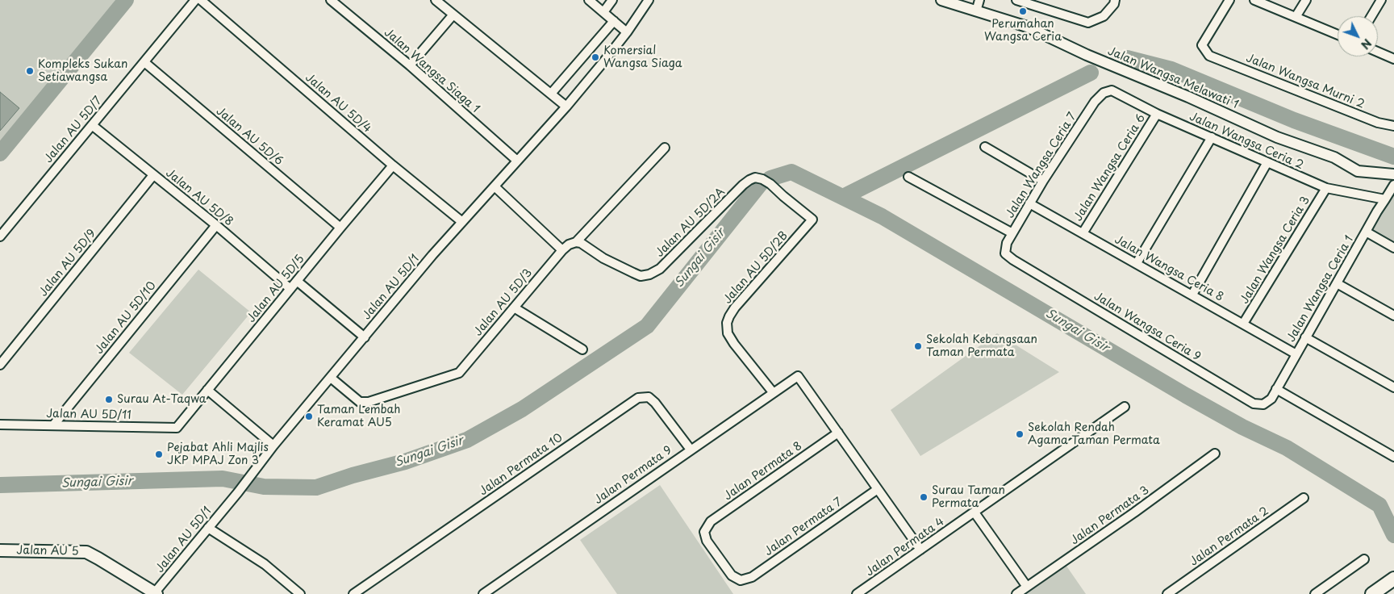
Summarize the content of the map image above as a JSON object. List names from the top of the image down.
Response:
{
  "streets": {
    "main road": ["Jalan AU 5"],
    "street": [
      "Jalan Wangsa Siaga 1",
      "Jalan Wangsa Melawati 1",
      "Jalan Wangsa Murni 2",
      "Jalan AU 5D/4",
      "Jalan AU 5D/7",
      "Jalan AU 5D/6",
      "Jalan Wangsa Ceria 2",
      "Jalan Wangsa Ceria 7",
      "Jalan Wangsa Ceria 6",
      "Jalan AU 5D/8",
      "Jalan AU 5D/2A",
      "Jalan Wangsa Ceria 3",
      "Jalan AU 5D/9",
      "Jalan AU 5D/2B",
      "Jalan Wangsa Ceria 8",
      "Jalan AU 5D/1",
      "Jalan AU 5D/5",
      "Jalan Wangsa Ceria 1",
      "Jalan AU 5D/3",
      "Jalan AU 5D/10",
      "Jalan Wangsa Ceria 9",
      "Jalan AU 5D/11",
      "Jalan Permata 10",
      "Jalan Permata 8",
      "Jalan Permata 9",
      "Jalan Permata 3",
      "Jalan Permata 7",
      "Jalan Permata 2",
      "Jalan Permata 4"
    ]
  },
  "crossings": [
    ["Jalan Wangsa Siaga 1", "Jalan AU 5D/1"],
    ["Jalan AU 5D/4", "Jalan AU 5D/1"],
    ["Jalan AU 5D/4", "Jalan AU 5D/5"],
    ["Jalan AU 5D/7", "Jalan AU 5D/6"],
    ["Jalan AU 5D/7", "Jalan AU 5D/8"],
    ["Jalan AU 5D/6", "Jalan AU 5D/5"],
    ["Jalan Wangsa Ceria 2", "Jalan Wangsa Ceria 7"],
    ["Jalan Wangsa Ceria 2", "Jalan Wangsa Ceria 6"],
    ["Jalan Wangsa Ceria 2", "Jalan Wangsa Ceria 3"],
    ["Jalan Wangsa Ceria 2", "Jalan Wangsa Ceria 1"],
    ["Jalan Wangsa Ceria 7", "Jalan Wangsa Ceria 8"],
    ["Jalan Wangsa Ceria 7", "Jalan Wangsa Ceria 9"],
    ["Jalan Wangsa Ceria 6", "Jalan Wangsa Ceria 8"],
    ["Jalan AU 5D/8", "Jalan AU 5D/9"],
    ["Jalan AU 5D/8", "Jalan AU 5D/5"],
    ["Jalan AU 5D/8", "Jalan AU 5D/10"],
    ["Jalan AU 5D/2A", "Jalan AU 5D/2B"],
    ["Jalan AU 5D/2A", "Jalan AU 5D/3"],
    ["Jalan Wangsa Ceria 3", "Jalan Wangsa Ceria 8"],
    ["Jalan AU 5D/2B", "Jalan Permata 9"],
    ["Jalan Wangsa Ceria 8", "Jalan Wangsa Ceria 1"],
    ["Jalan AU 5D/1", "Jalan AU 5D/3"],
    ["Jalan AU 5D/1", "Jalan AU 5"],
    ["Jalan AU 5D/5", "Jalan AU 5D/11"],
    ["Jalan Wangsa Ceria 1", "Jalan Wangsa Ceria 9"],
    ["Jalan AU 5D/10", "Jalan AU 5D/11"],
    ["Jalan Permata 10", "Jalan Permata 9"],
    ["Jalan Permata 8", "Jalan Permata 9"],
    ["Jalan Permata 8", "Jalan Permata 7"]
  ],
  "water": ["Sungai Gisir"],
  "places": [
    "Perumahan Wangsa Ceria",
    "Komersial Wangsa Siaga",
    "Kompleks Sukan Setiawangsa",
    "Sekolah Kebangsaan Taman Permata",
    "Surau At-Taqwa",
    "Taman Lembah Keramat AU5",
    "Sekolah Rendah Agama Taman Permata",
    "Pejabat Ahli Majlis JKP MPAJ Zon 3",
    "Surau Taman Permata"
  ],
  "north": "bottom right"
}
